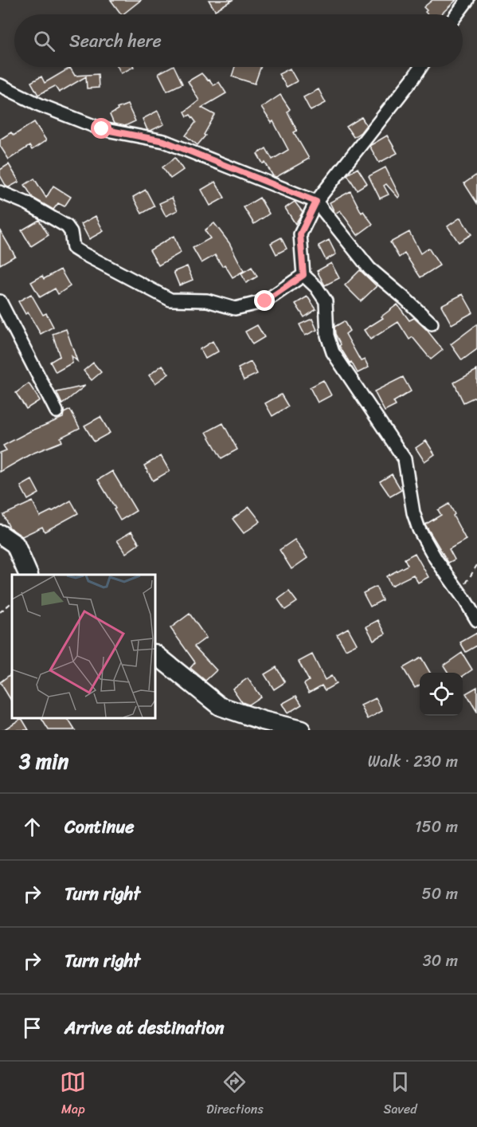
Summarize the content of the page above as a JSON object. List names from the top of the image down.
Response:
{
  "page": {
    "search": "Search here",
    "heading": ["3 min", "Walk · 230 m"],
    "list": [
      ["Continue", "150 m"],
      ["Turn right", "50 m"],
      ["Turn right", "30 m"],
      "Arrive at destination"
    ],
    "nav": ["Map", "Directions", "Saved"]
  }
}
